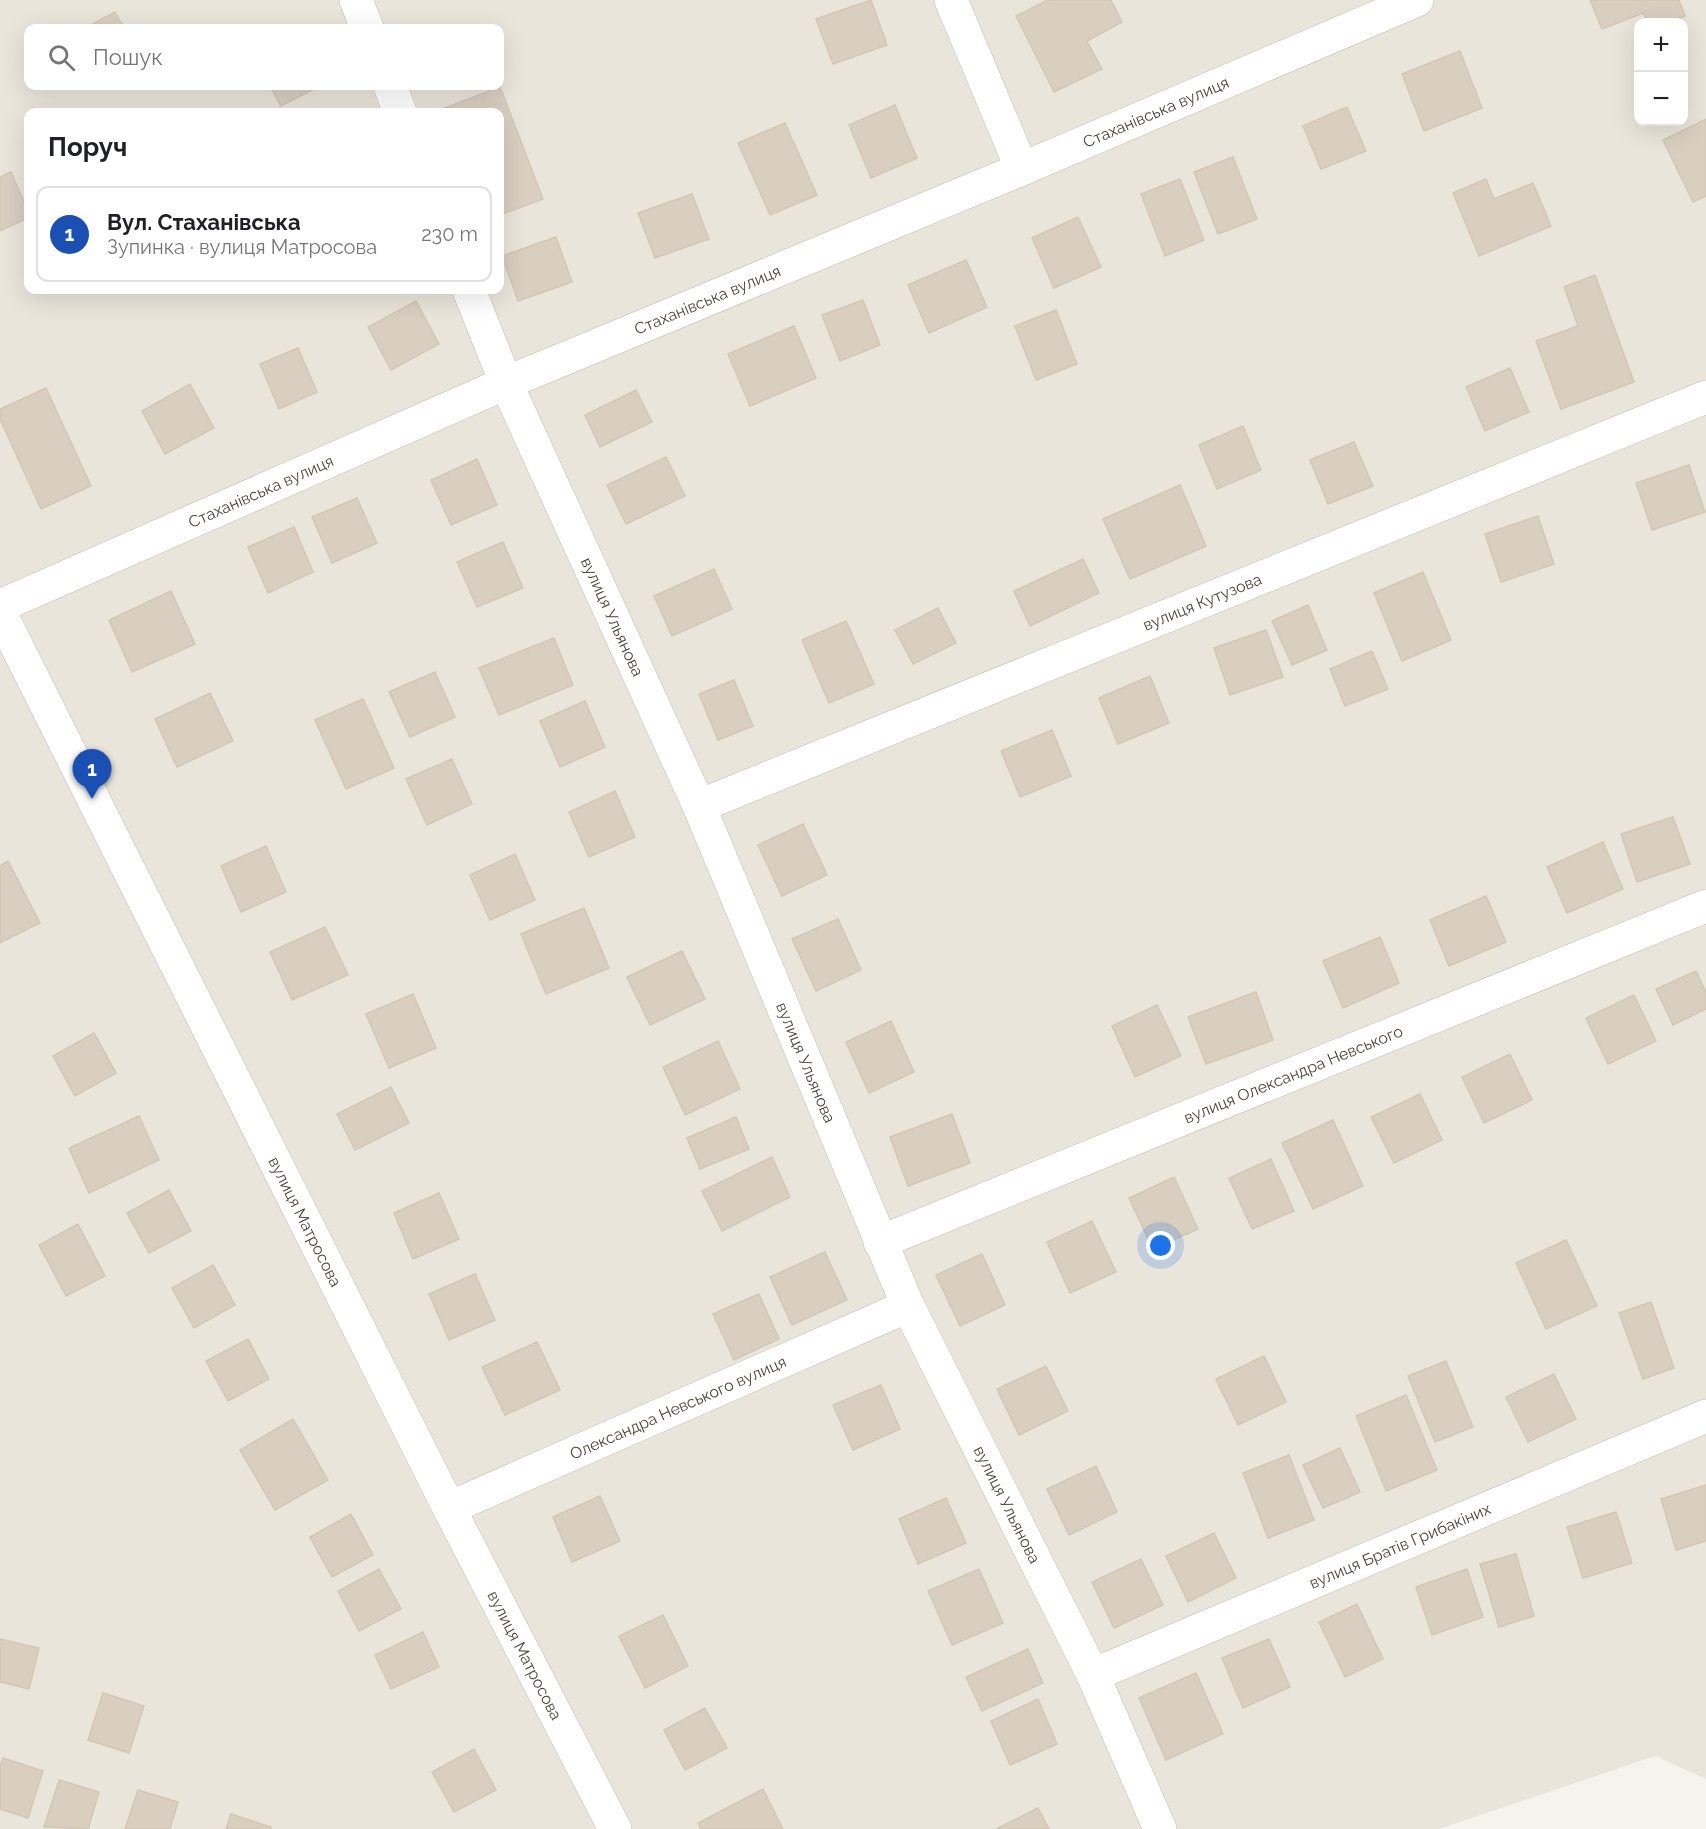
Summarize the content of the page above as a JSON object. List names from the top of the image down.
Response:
{
  "streets": {
    "street": [
      "Стаханівська вулиця",
      "вулиця Кутузова",
      "вулиця Ульянова",
      "вулиця Олександра Невського",
      "вулиця Матросова",
      "Олександра Невського вулиця",
      "вулиця Братів Грибакіних"
    ]
  },
  "crossings": [
    ["Стаханівська вулиця", "вулиця Ульянова"],
    ["вулиця Кутузова", "вулиця Ульянова"],
    ["вулиця Ульянова", "вулиця Олександра Невського"],
    ["вулиця Ульянова", "Олександра Невського вулиця"],
    ["вулиця Ульянова", "вулиця Братів Грибакіних"],
    ["вулиця Матросова", "Олександра Невського вулиця"]
  ],
  "page": {
    "map_buttons": ["+", "−"],
    "search": "Пошук",
    "heading": "Поруч",
    "list": [
      {
        "mark": "1",
        "name": "Вул. Стаханівська",
        "note": "Зупинка · вулиця Матросова",
        "value": "230 m"
      }
    ],
    "pins": "1"
  }
}
